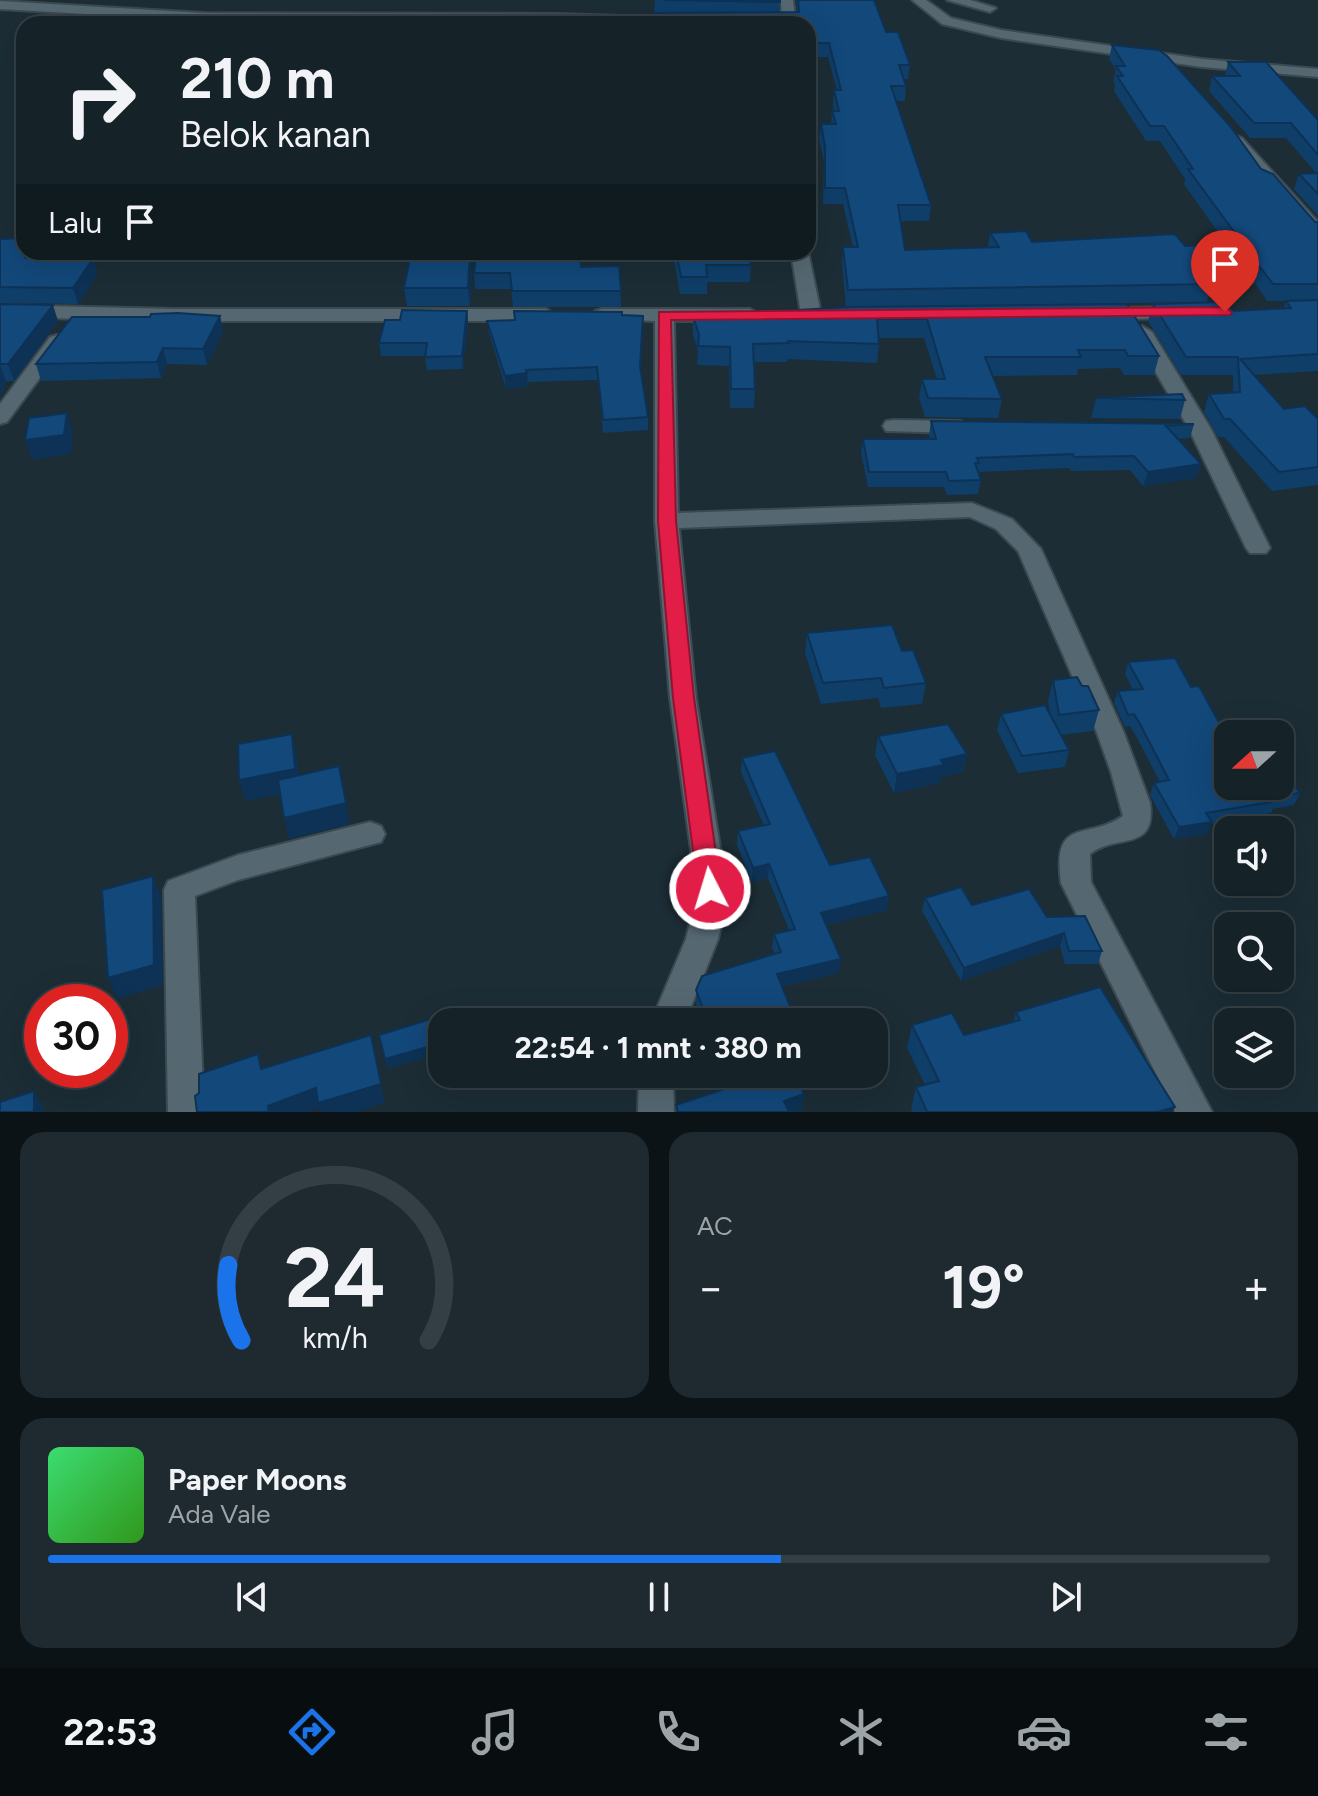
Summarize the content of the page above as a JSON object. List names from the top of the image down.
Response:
{
  "north": "left",
  "page": {
    "turn": ["210 m", "Belok kanan"],
    "then": "Lalu",
    "limit": "30",
    "trip": "22:54 · 1 mnt · 380 m",
    "tile": "AC",
    "heat": ["−", "19°", "+"],
    "song": ["Paper Moons", "Ada Vale"],
    "tabs": "22:53",
    "gauge": ["24", "km/h"]
  }
}
